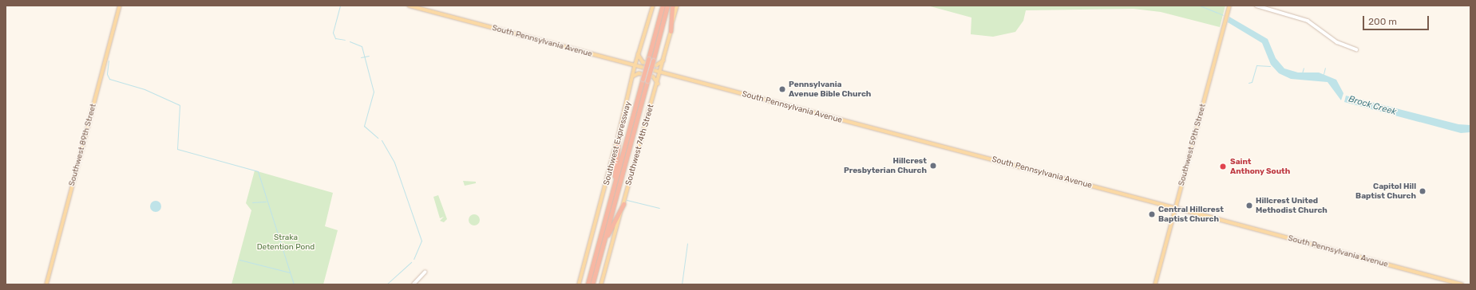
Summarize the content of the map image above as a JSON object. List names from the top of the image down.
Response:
{
  "streets": {
    "highway": ["Southwest Expressway"],
    "main road": [
      "South Pennsylvania Avenue",
      "Southwest 89th Street",
      "Southwest 74th Street",
      "Southwest 59th Street"
    ]
  },
  "crossings": [
    ["South Pennsylvania Avenue", "Southwest 74th Street"],
    ["South Pennsylvania Avenue", "Southwest 59th Street"]
  ],
  "water": ["Brock Creek"],
  "parks": ["Straka Detention Pond"],
  "places": [
    "Pennsylvania Avenue Bible Church",
    "Hillcrest Presbyterian Church",
    "Saint Anthony South",
    "Capitol Hill Baptist Church",
    "Hillcrest United Methodist Church",
    "Central Hillcrest Baptist Church"
  ],
  "scale_bar": "200 m"
}
